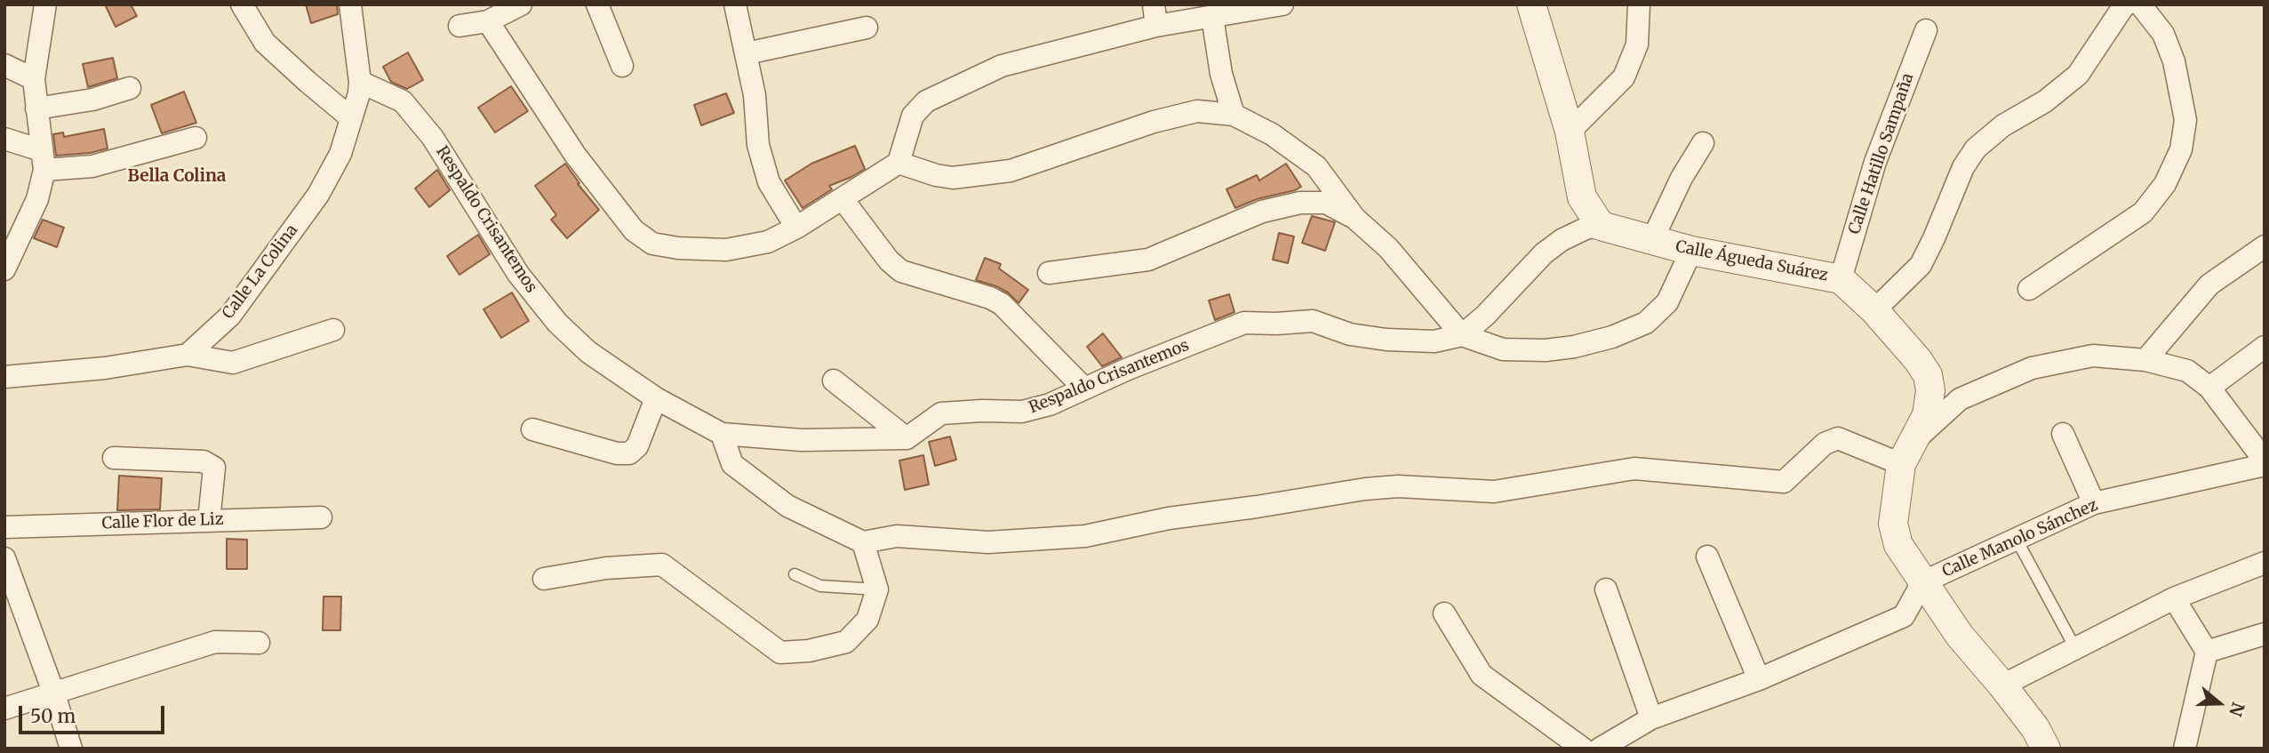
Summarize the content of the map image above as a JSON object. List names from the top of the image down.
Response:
{
  "streets": {
    "street": [
      "Calle Hatillo Sampaña",
      "Respaldo Crisantemos",
      "Calle Águeda Suárez",
      "Calle La Colina",
      "Calle Flor de Liz",
      "Calle Manolo Sánchez"
    ]
  },
  "crossings": [
    ["Calle Hatillo Sampaña", "Calle Águeda Suárez"],
    ["Respaldo Crisantemos", "Calle Águeda Suárez"],
    ["Respaldo Crisantemos", "Calle La Colina"],
    ["Calle Águeda Suárez", "Calle Manolo Sánchez"]
  ],
  "districts": ["Bella Colina"],
  "scale_bar": "50 m",
  "north": "right"
}
